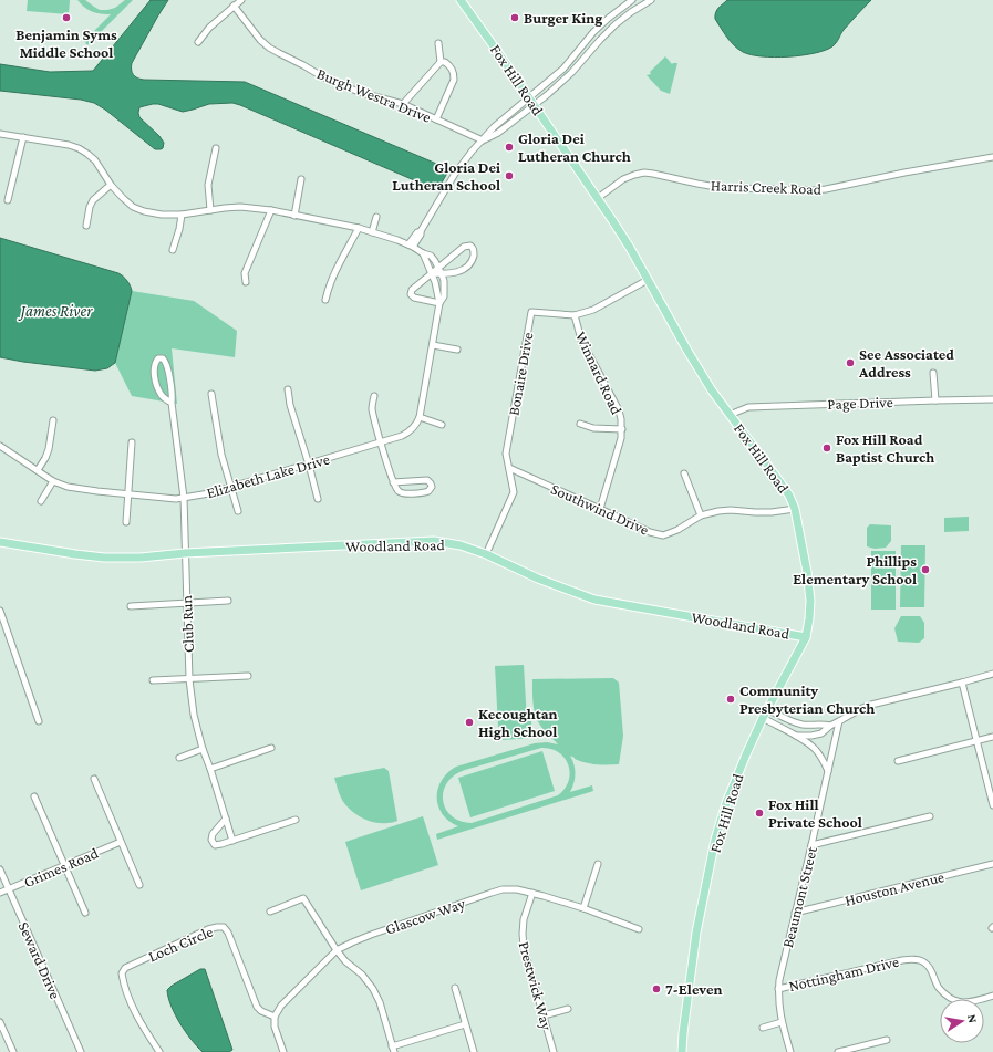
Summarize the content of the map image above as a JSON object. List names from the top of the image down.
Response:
{
  "streets": {
    "main road": ["Fox Hill Road", "Woodland Road"],
    "street": [
      "Burgh Westra Drive",
      "Harris Creek Road",
      "Winnard Road",
      "Bonaire Drive",
      "Page Drive",
      "Elizabeth Lake Drive",
      "Southwind Drive",
      "Club Run",
      "Grimes Road",
      "Houston Avenue",
      "Beaumont Street",
      "Glascow Way",
      "Loch Circle",
      "Seward Drive",
      "Nottingham Drive",
      "Prestwick Way"
    ]
  },
  "crossings": [
    ["Fox Hill Road", "Harris Creek Road"],
    ["Fox Hill Road", "Bonaire Drive"],
    ["Fox Hill Road", "Page Drive"],
    ["Fox Hill Road", "Southwind Drive"],
    ["Fox Hill Road", "Woodland Road"],
    ["Winnard Road", "Bonaire Drive"],
    ["Winnard Road", "Southwind Drive"],
    ["Bonaire Drive", "Southwind Drive"],
    ["Bonaire Drive", "Woodland Road"],
    ["Elizabeth Lake Drive", "Club Run"],
    ["Woodland Road", "Club Run"],
    ["Grimes Road", "Seward Drive"],
    ["Houston Avenue", "Beaumont Street"],
    ["Beaumont Street", "Nottingham Drive"],
    ["Glascow Way", "Loch Circle"],
    ["Glascow Way", "Prestwick Way"]
  ],
  "water": ["James River"],
  "places": [
    "Benjamin Syms Middle School",
    "Burger King",
    "Gloria Dei Lutheran Church",
    "Gloria Dei Lutheran School",
    "See Associated Address",
    "Fox Hill Road Baptist Church",
    "Phillips Elementary School",
    "Community Presbyterian Church",
    "Kecoughtan High School",
    "Fox Hill Private School",
    "7-Eleven"
  ],
  "north": "right"
}
